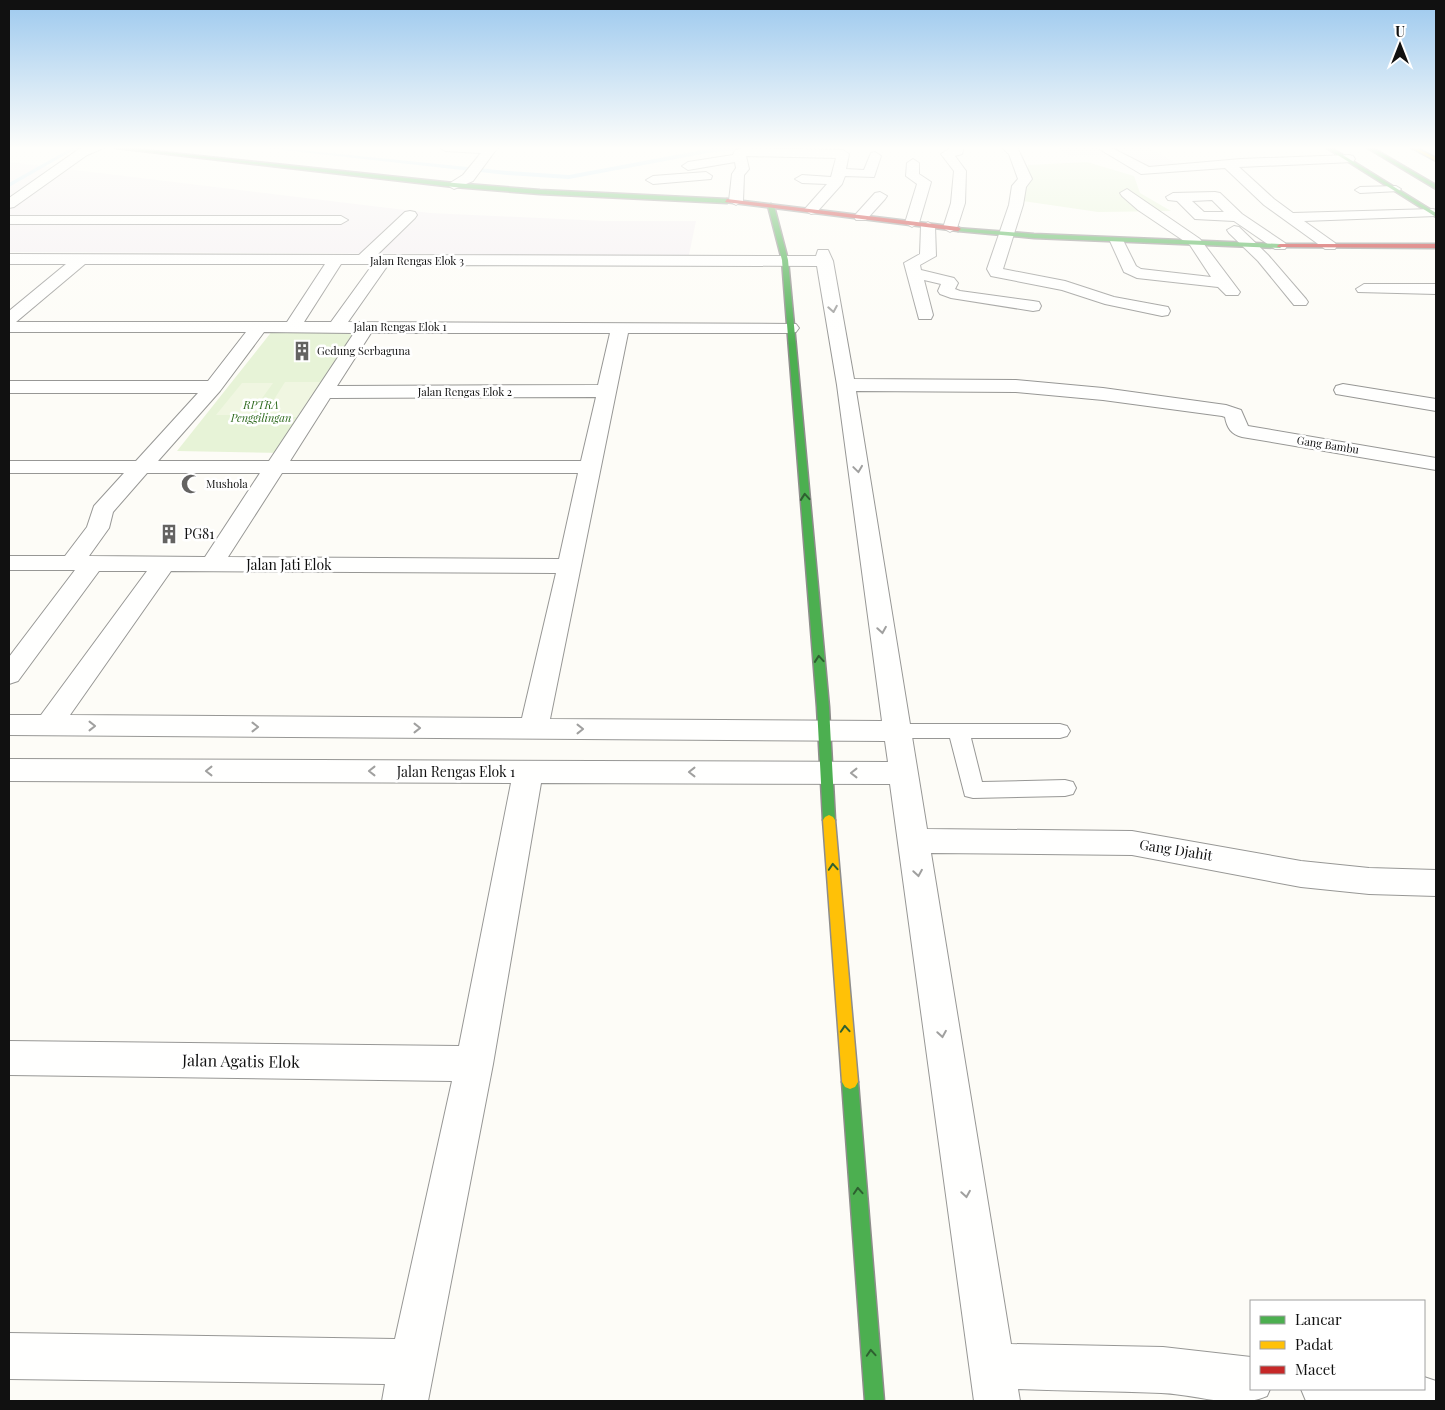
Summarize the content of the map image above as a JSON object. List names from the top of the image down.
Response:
{
  "streets": {
    "street": [
      "Jalan Rengas Elok 3",
      "Jalan Rengas Elok 1",
      "Jalan Rengas Elok 2",
      "Gang Bambu",
      "Jalan Jati Elok",
      "Gang Djahit",
      "Jalan Agatis Elok"
    ]
  },
  "crossings": [
    ["Jalan Rengas Elok 3", "Gang Bambu"]
  ],
  "parks": ["RPTRA Penggilingan"],
  "places": {
    "building": ["Gedung Serbaguna", "PG81"],
    "mosque": ["Mushola"]
  },
  "legend": ["Lancar", "Padat", "Macet"],
  "north": "top"
}
